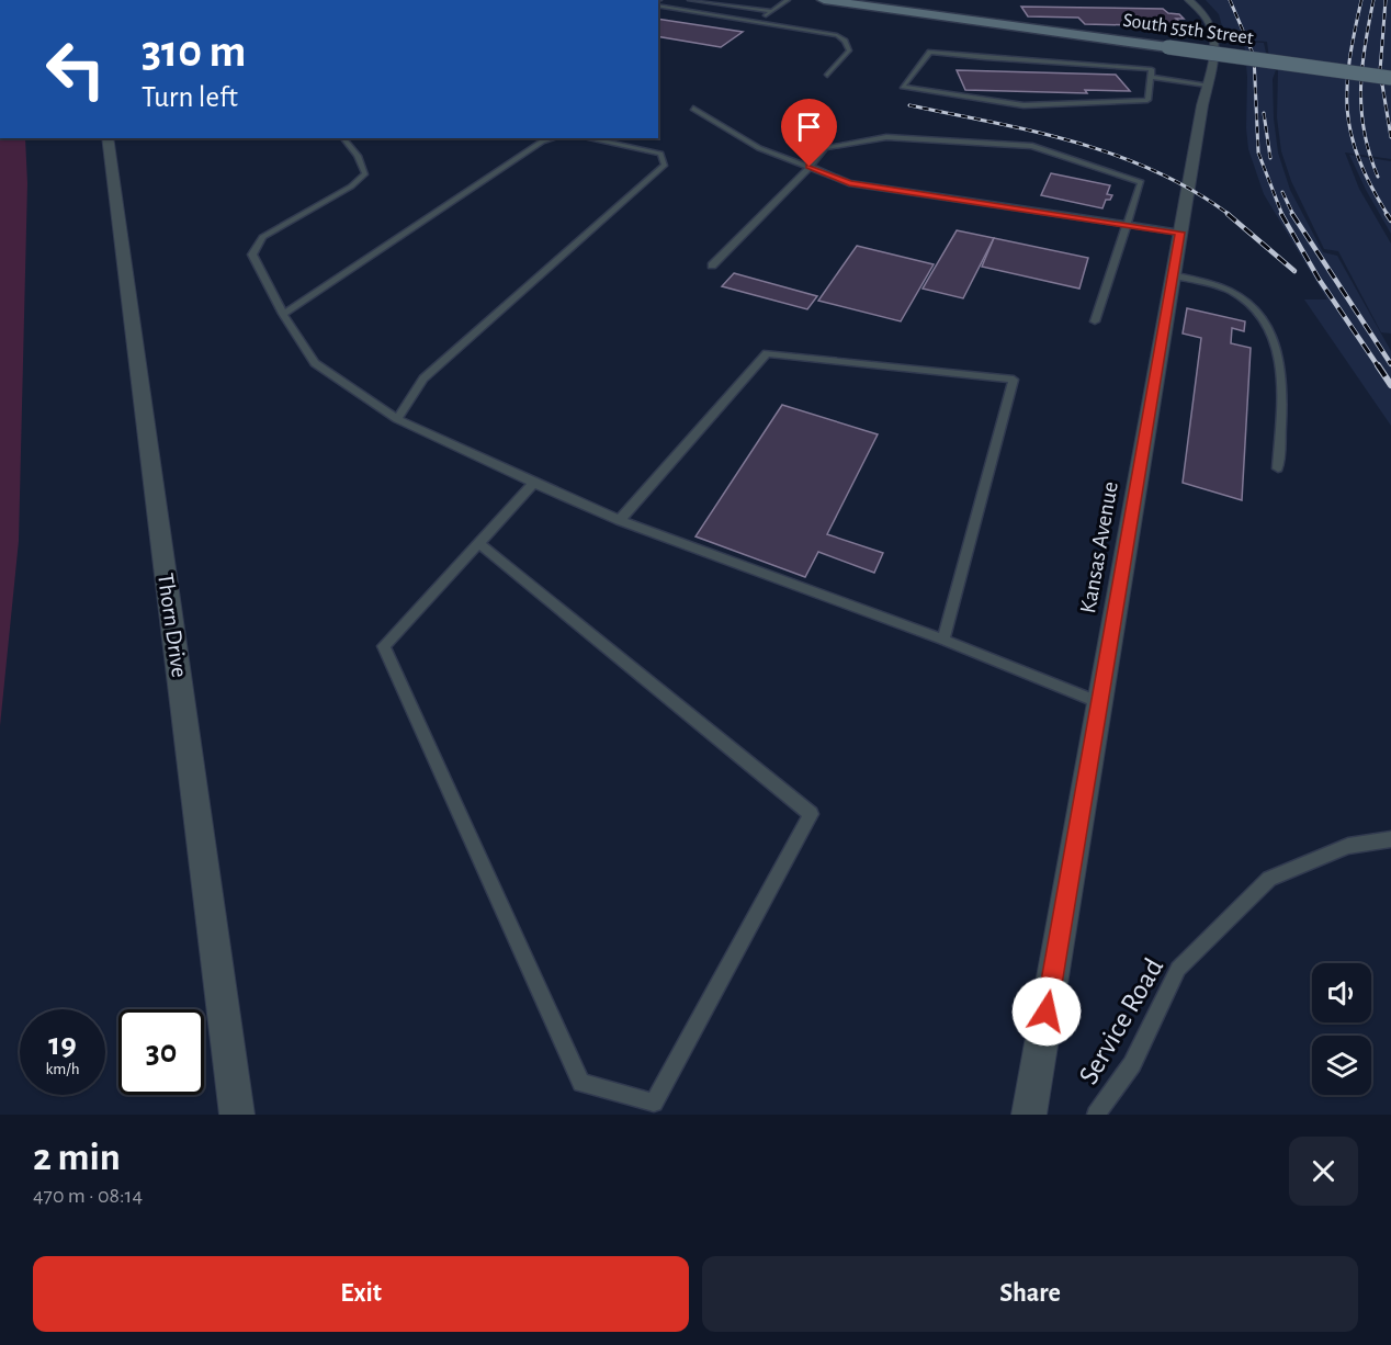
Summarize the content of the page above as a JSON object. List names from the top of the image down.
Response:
{
  "streets": {
    "main road": ["South 55th Street"],
    "street": ["Kansas Avenue", "Thorn Drive"],
    "lane": ["Service Road"]
  },
  "page": {
    "turn": ["310 m", "Turn left"],
    "speed": "19 km/h",
    "limit": "30",
    "heading": ["2 min", "470 m · 08:14"],
    "buttons": ["Exit", "Share"]
  }
}
